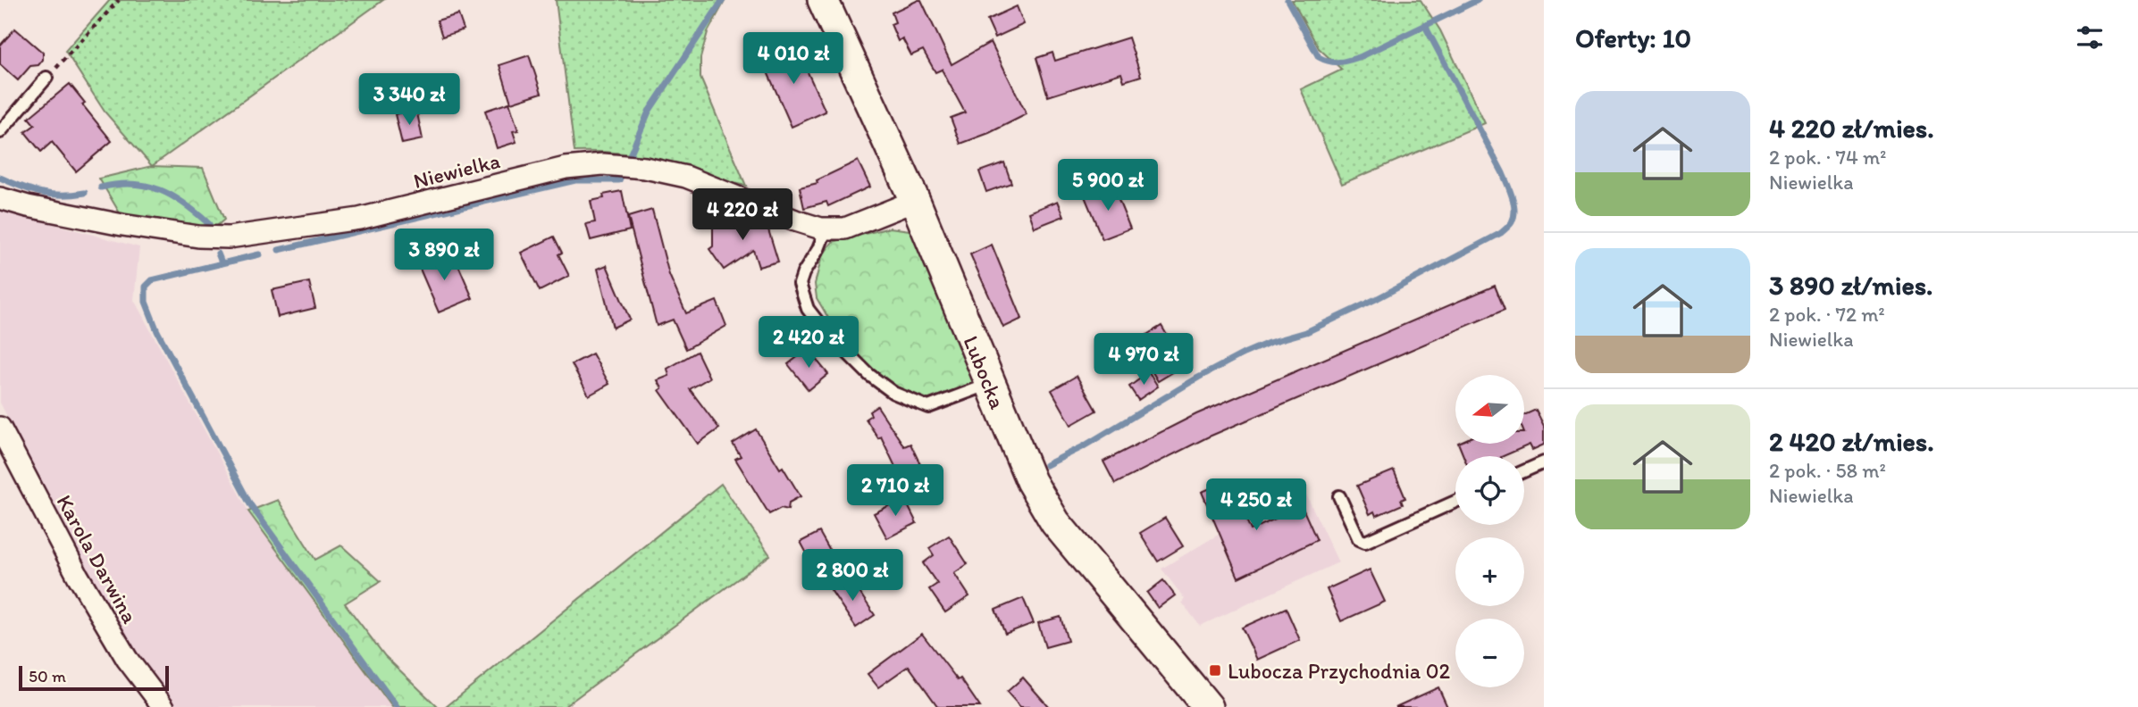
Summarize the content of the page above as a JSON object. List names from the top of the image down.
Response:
{
  "streets": {
    "street": ["Niewielka", "Lubocka", "Karola Darwina"]
  },
  "crossings": [
    ["Niewielka", "Lubocka"]
  ],
  "places": {
    "transit": ["Lubocza Przychodnia 02"]
  },
  "scale_bar": "50 m",
  "north": "left",
  "page": {
    "heading": "Oferty: 10",
    "price": [
      "4 010 zł",
      "3 340 zł",
      "5 900 zł",
      "4 220 zł",
      "3 890 zł",
      "2 420 zł",
      "4 970 zł",
      "2 710 zł",
      "4 250 zł",
      "2 800 zł"
    ],
    "list": [
      {
        "name": "4 220 zł/mies.",
        "note": "2 pok. · 74 m² · Niewielka"
      },
      {
        "name": "3 890 zł/mies.",
        "note": "2 pok. · 72 m² · Niewielka"
      },
      {
        "name": "2 420 zł/mies.",
        "note": "2 pok. · 58 m² · Niewielka"
      }
    ],
    "map_buttons": ["+", "−"],
    "scale": "50 m"
  }
}
